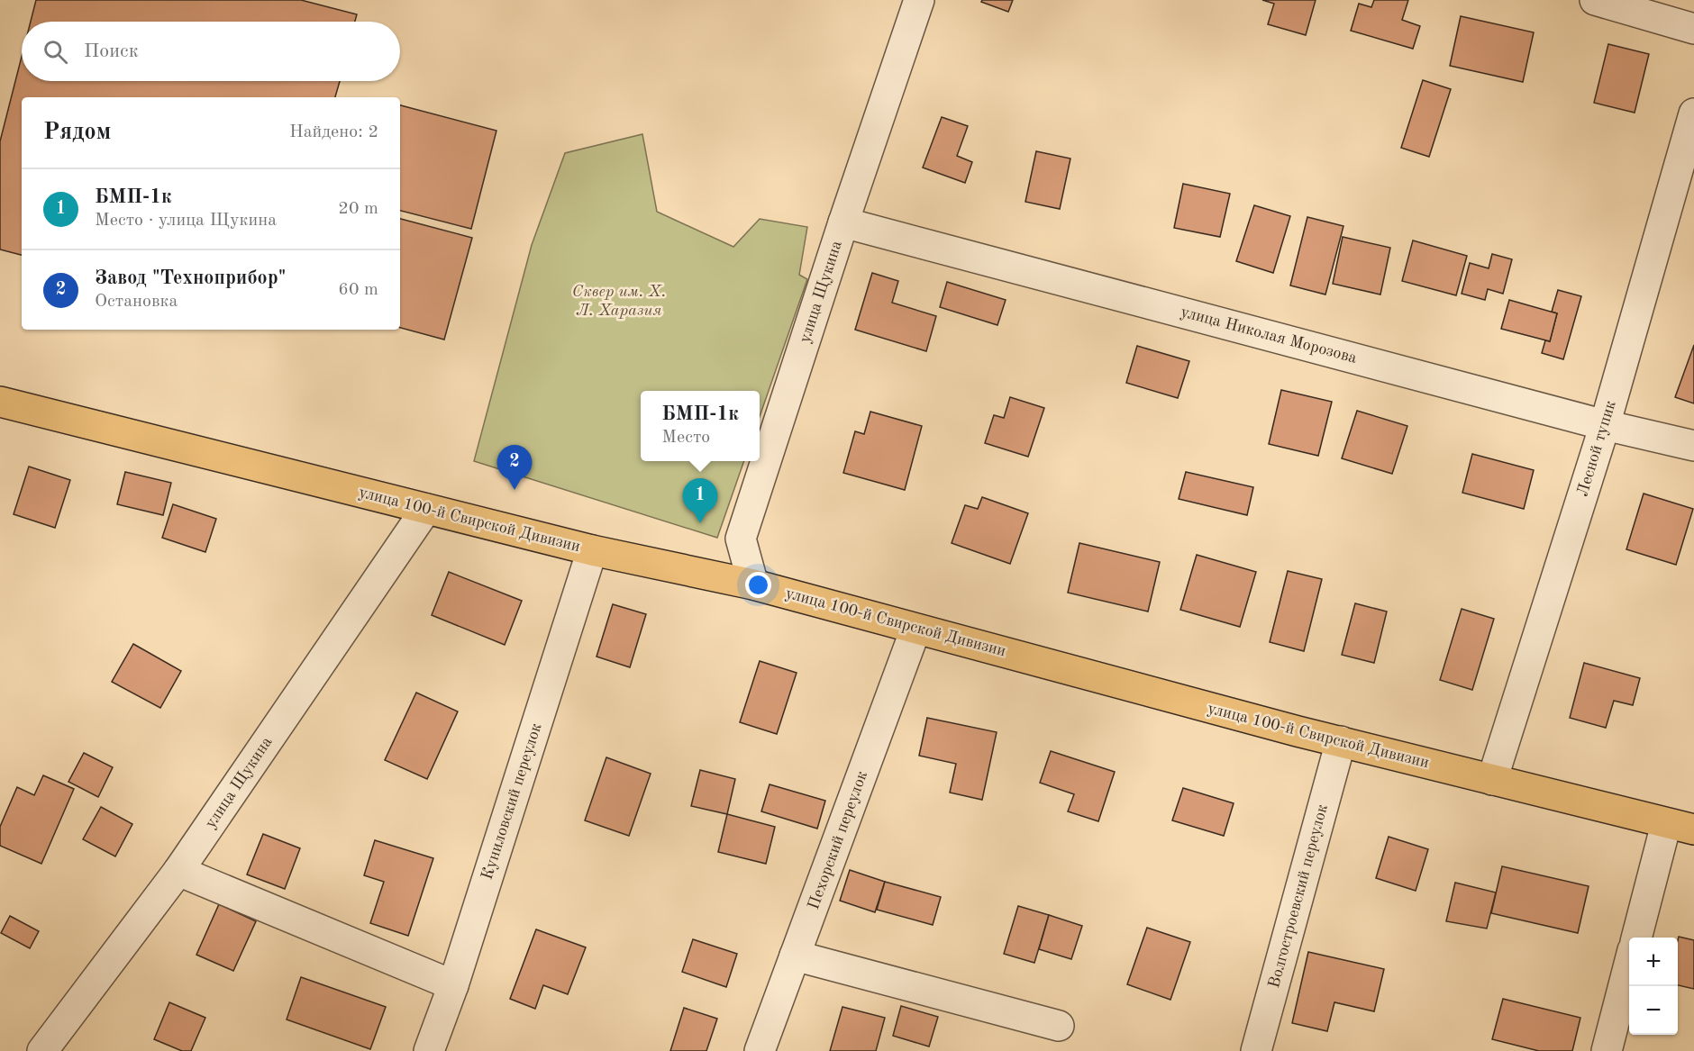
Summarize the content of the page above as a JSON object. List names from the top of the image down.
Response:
{
  "streets": {
    "main road": ["улица 100-й Свирской Дивизии"],
    "street": [
      "улица Щукина",
      "улица Николая Морозова",
      "Лесной тупик",
      "Куниловский переулок",
      "Пехорский переулок",
      "Волгостроевский переулок"
    ]
  },
  "crossings": [
    ["улица Щукина", "улица Николая Морозова"],
    ["улица Щукина", "улица 100-й Свирской Дивизии"],
    ["улица Николая Морозова", "Лесной тупик"],
    ["Лесной тупик", "улица 100-й Свирской Дивизии"],
    ["улица 100-й Свирской Дивизии", "Куниловский переулок"],
    ["улица 100-й Свирской Дивизии", "Пехорский переулок"],
    ["улица 100-й Свирской Дивизии", "Волгостроевский переулок"]
  ],
  "parks": ["Сквер им. Х. Л. Харазия"],
  "page": {
    "search": "Поиск",
    "heading": ["Рядом", "Найдено: 2"],
    "list": [
      {
        "mark": "1",
        "name": "БМП-1к",
        "note": "Место · улица Щукина",
        "value": "20 m"
      },
      {
        "mark": "2",
        "name": "Завод \"Техноприбор\"",
        "note": "Остановка",
        "value": "60 m"
      }
    ],
    "popup": ["БМП-1к", "Место"],
    "pins": ["2", "1"],
    "map_buttons": ["+", "−"]
  }
}
